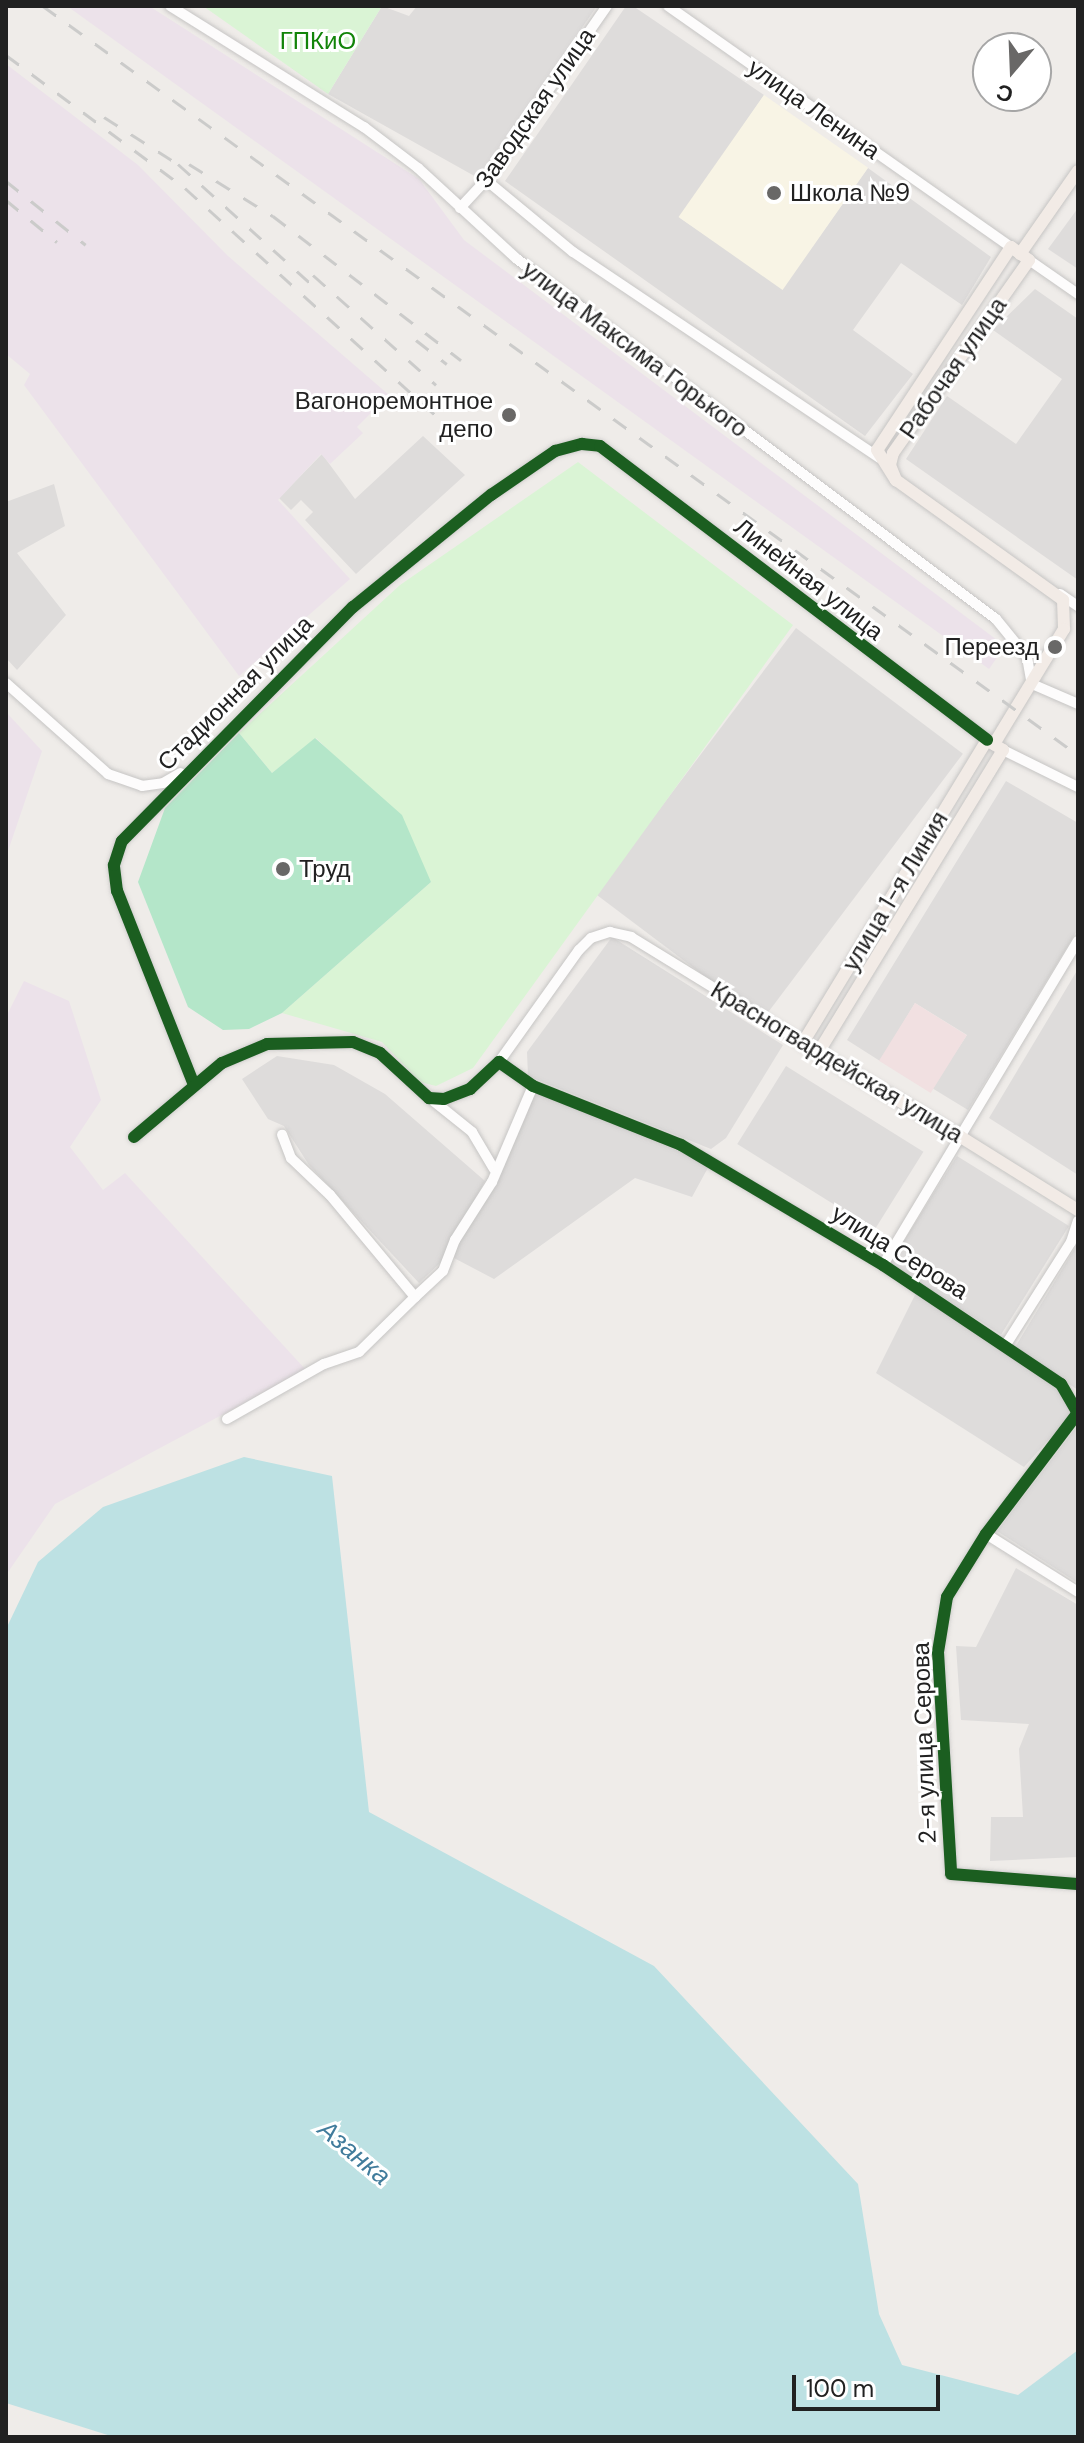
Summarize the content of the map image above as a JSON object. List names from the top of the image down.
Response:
{
  "streets": {
    "main road": [
      "улица Максима Горького",
      "Рабочая улица",
      "улица 1-я Линия",
      "Красногвардейская улица"
    ],
    "street": [
      "Заводская улица",
      "улица Ленина",
      "Линейная улица",
      "Стадионная улица",
      "улица Серова",
      "2-я улица Серова"
    ]
  },
  "crossings": [
    ["Заводская улица", "улица Максима Горького"],
    ["улица Ленина", "Рабочая улица"],
    ["улица Максима Горького", "Рабочая улица"],
    ["улица Максима Горького", "улица 1-я Линия"],
    ["Линейная улица", "Стадионная улица"],
    ["Линейная улица", "улица 1-я Линия"],
    ["улица 1-я Линия", "Красногвардейская улица"],
    ["Красногвардейская улица", "улица Серова"],
    ["улица Серова", "2-я улица Серова"]
  ],
  "water": ["Азанка"],
  "parks": ["ГПКиО"],
  "places": [
    "Школа №9",
    "Вагоноремонтное депо",
    "Переезд",
    "Труд"
  ],
  "scale_bar": "100 m",
  "north": "bottom"
}
